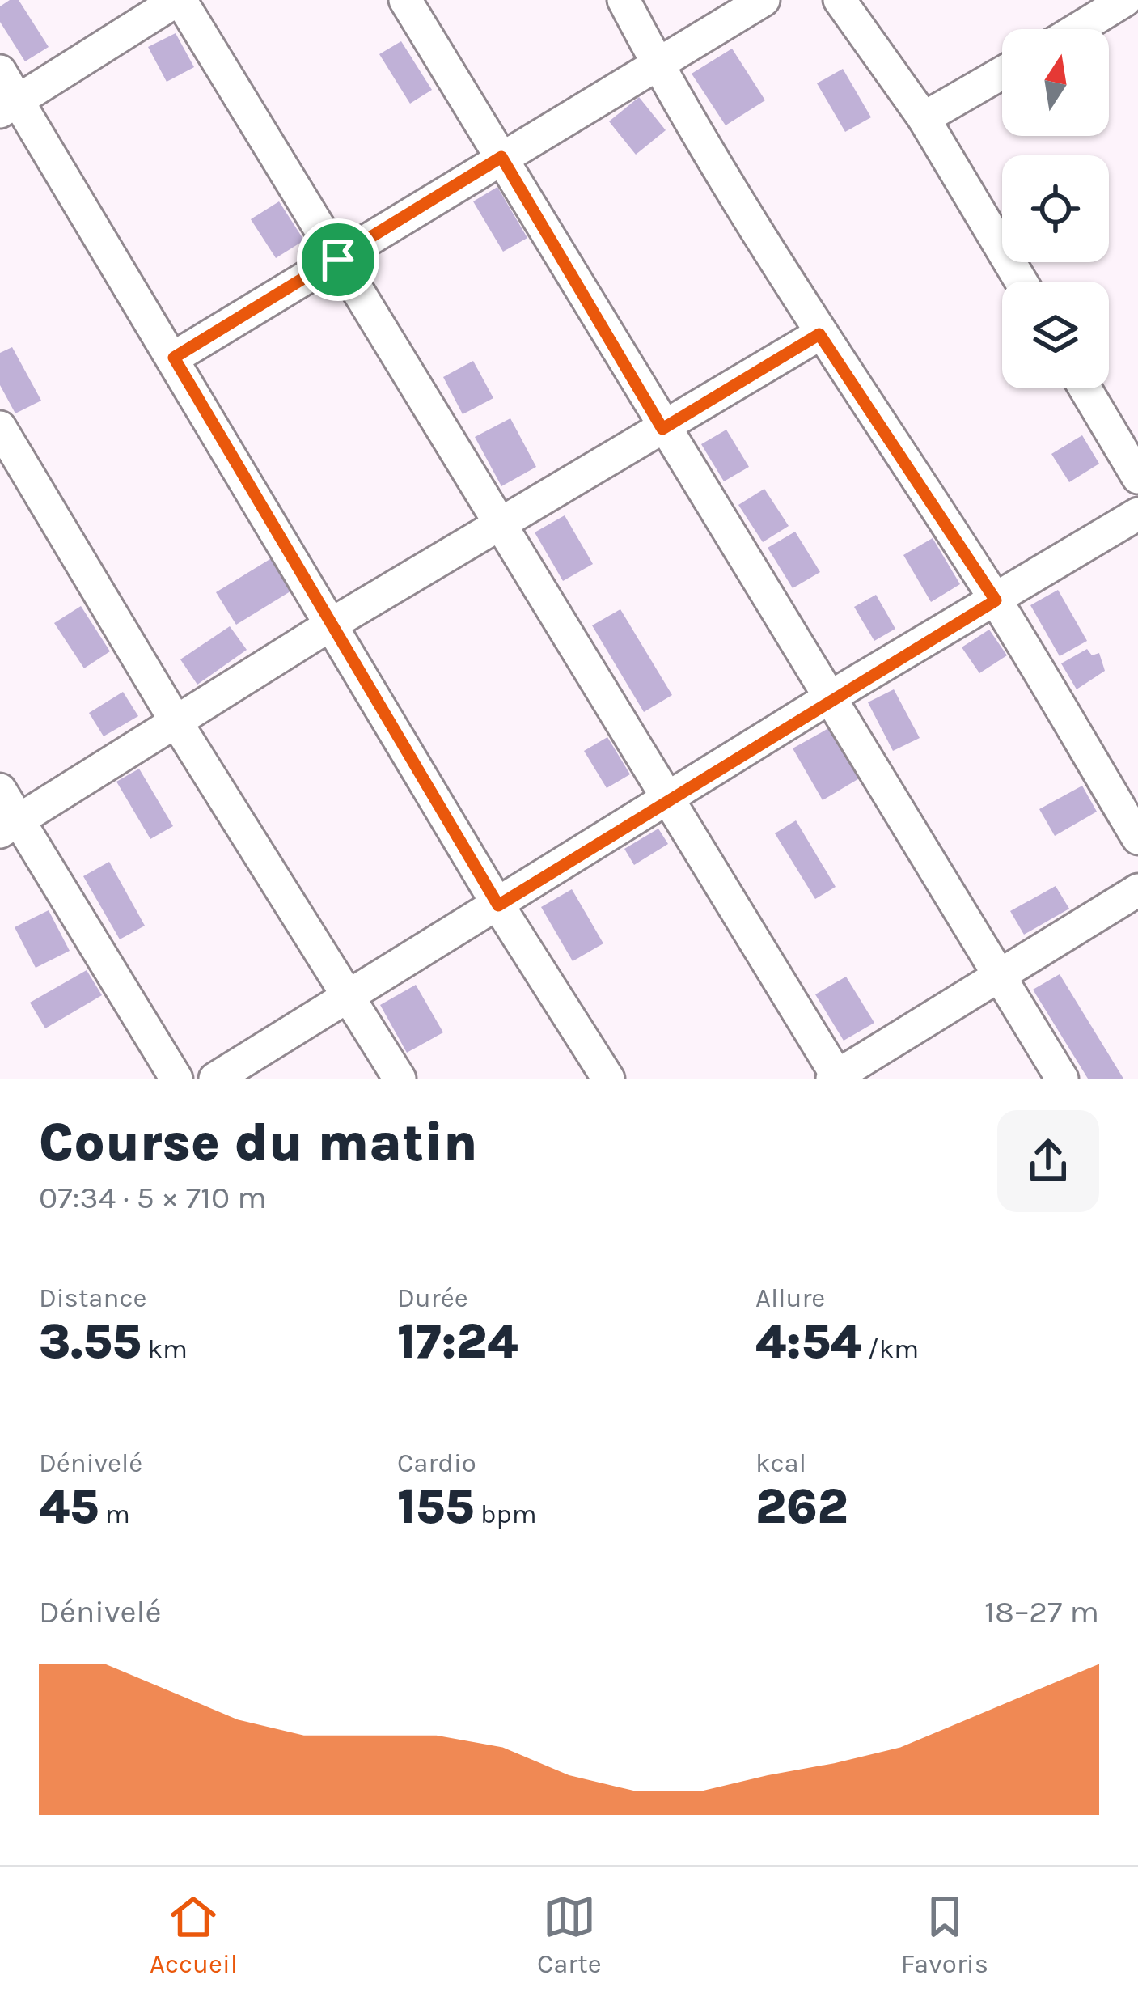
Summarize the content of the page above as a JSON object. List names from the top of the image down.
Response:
{
  "north": "top",
  "page": {
    "heading": ["Course du matin", "07:34 · 5 × 710 m"],
    "stats": [
      ["Distance", "3.55 km"],
      ["Durée", "17:24"],
      ["Allure", "4:54 /km"],
      ["Dénivelé", "45 m"],
      ["Cardio", "155 bpm"],
      ["kcal", "262"]
    ],
    "chart": ["Dénivelé", "18–27 m"],
    "tabs": ["Accueil", "Carte", "Favoris"]
  }
}
